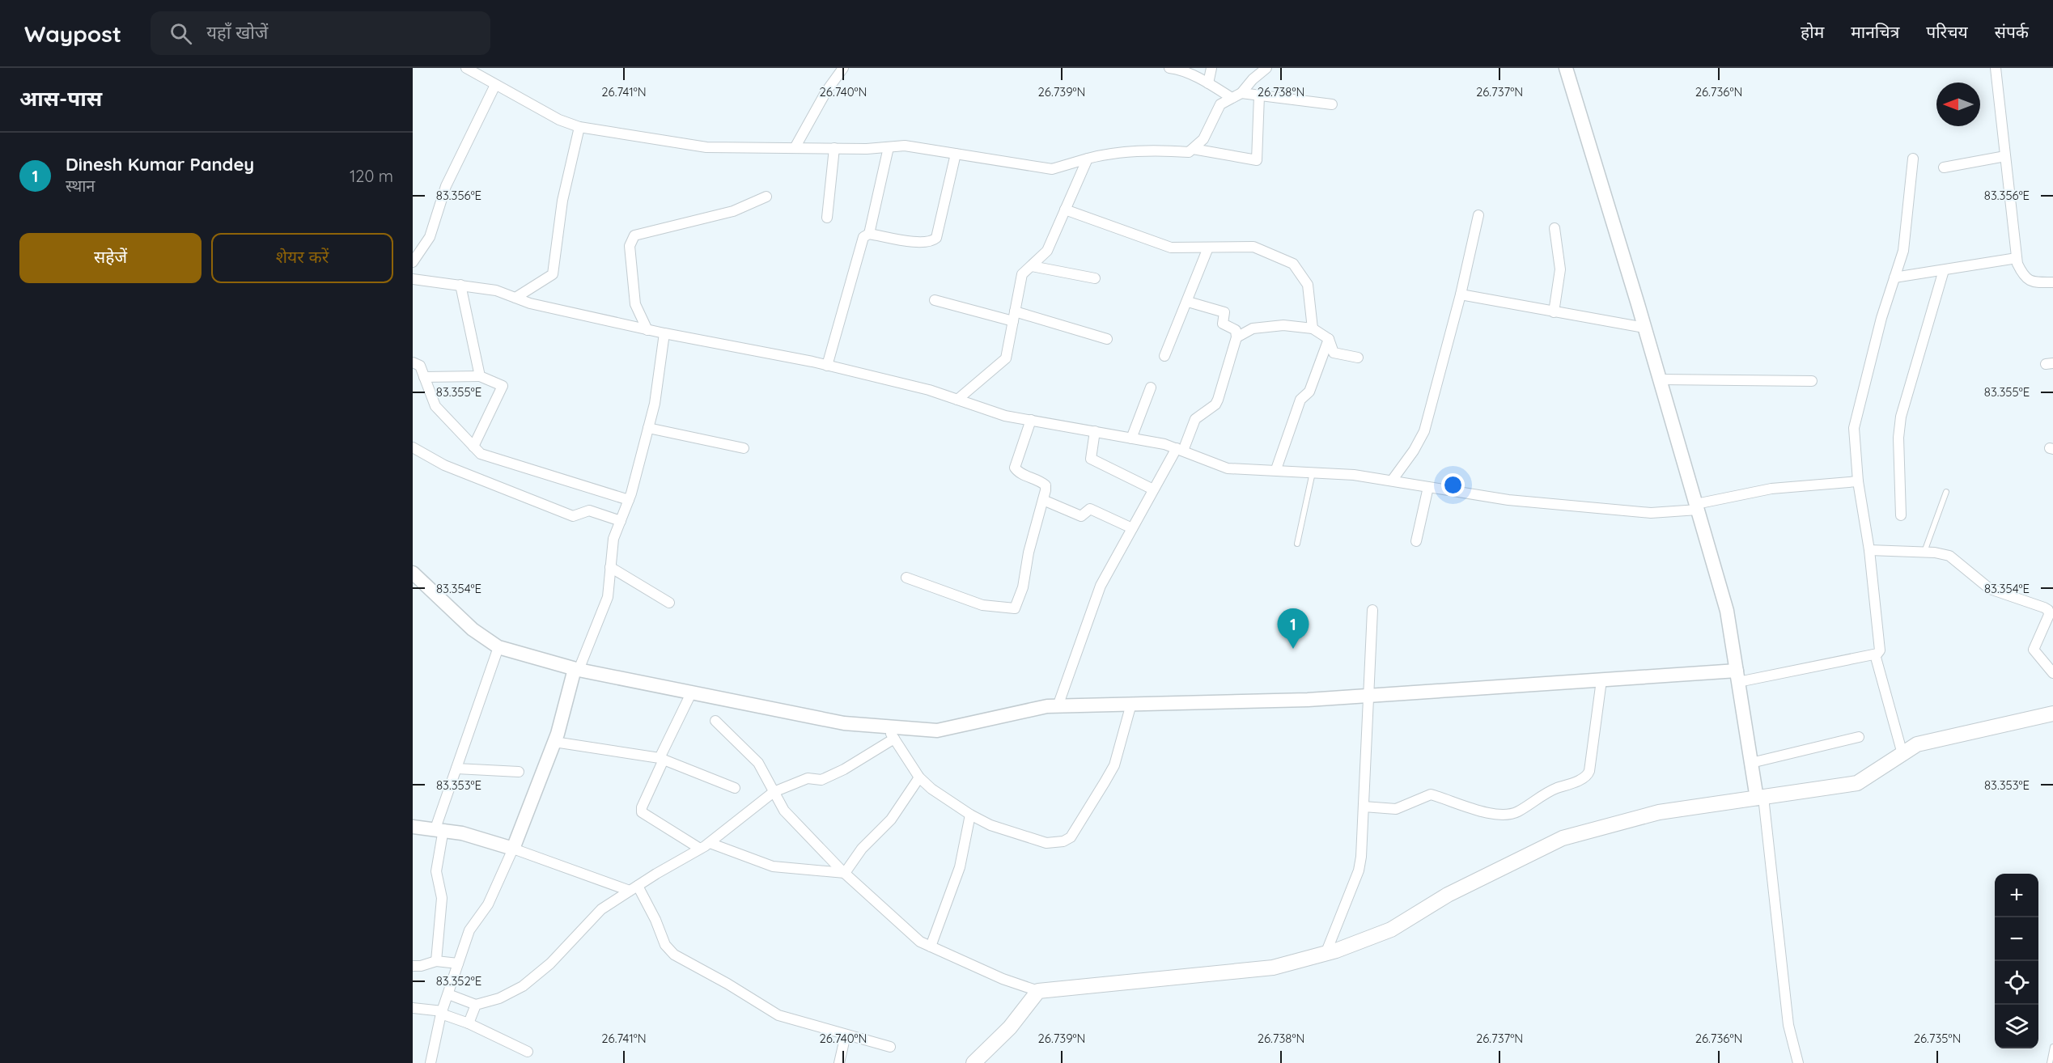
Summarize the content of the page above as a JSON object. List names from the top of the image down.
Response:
{
  "north": "left",
  "page": {
    "header": "Waypost",
    "search": "यहाँ खोजें",
    "nav": [
      "होम",
      "मानचित्र",
      "परिचय",
      "संपर्क"
    ],
    "heading": "आस-पास",
    "list": [
      {
        "mark": "1",
        "name": "Dinesh Kumar Pandey",
        "note": "स्थान",
        "value": "120 m"
      }
    ],
    "buttons": ["सहेजें", "शेयर करें"],
    "pins": "1",
    "map_buttons": ["+", "−"]
  },
  "coordinates": [
    "26.741°N",
    "26.740°N",
    "26.739°N",
    "26.738°N",
    "26.737°N",
    "26.736°N",
    "83.356°E",
    "83.355°E",
    "83.354°E",
    "83.353°E",
    "83.352°E",
    "26.735°N"
  ]
}
